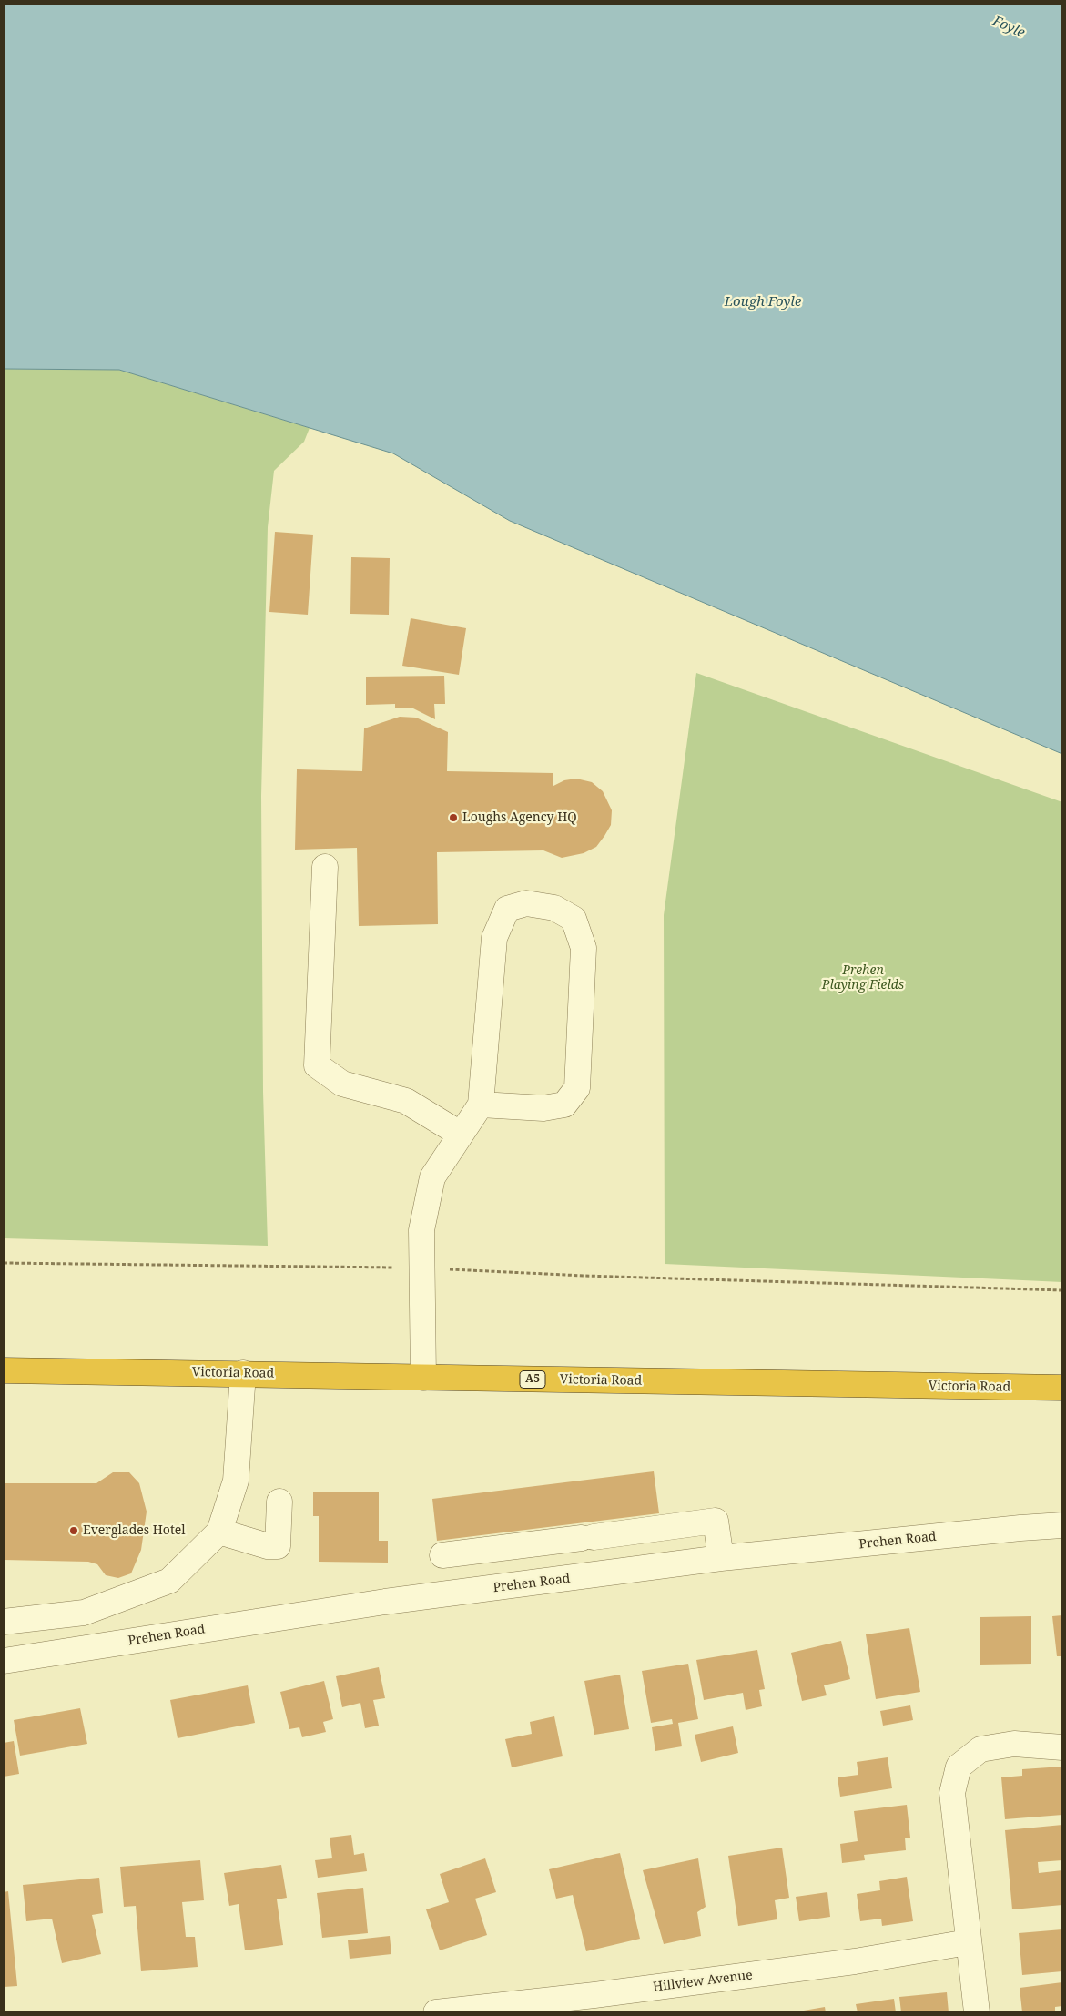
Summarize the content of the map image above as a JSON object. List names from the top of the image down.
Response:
{
  "streets": {
    "highway": ["Victoria Road", "A5"],
    "street": ["Prehen Road", "Hillview Avenue"]
  },
  "water": ["Foyle", "Lough Foyle"],
  "parks": ["Prehen Playing Fields"],
  "places": ["Loughs Agency HQ", "Everglades Hotel"]
}
